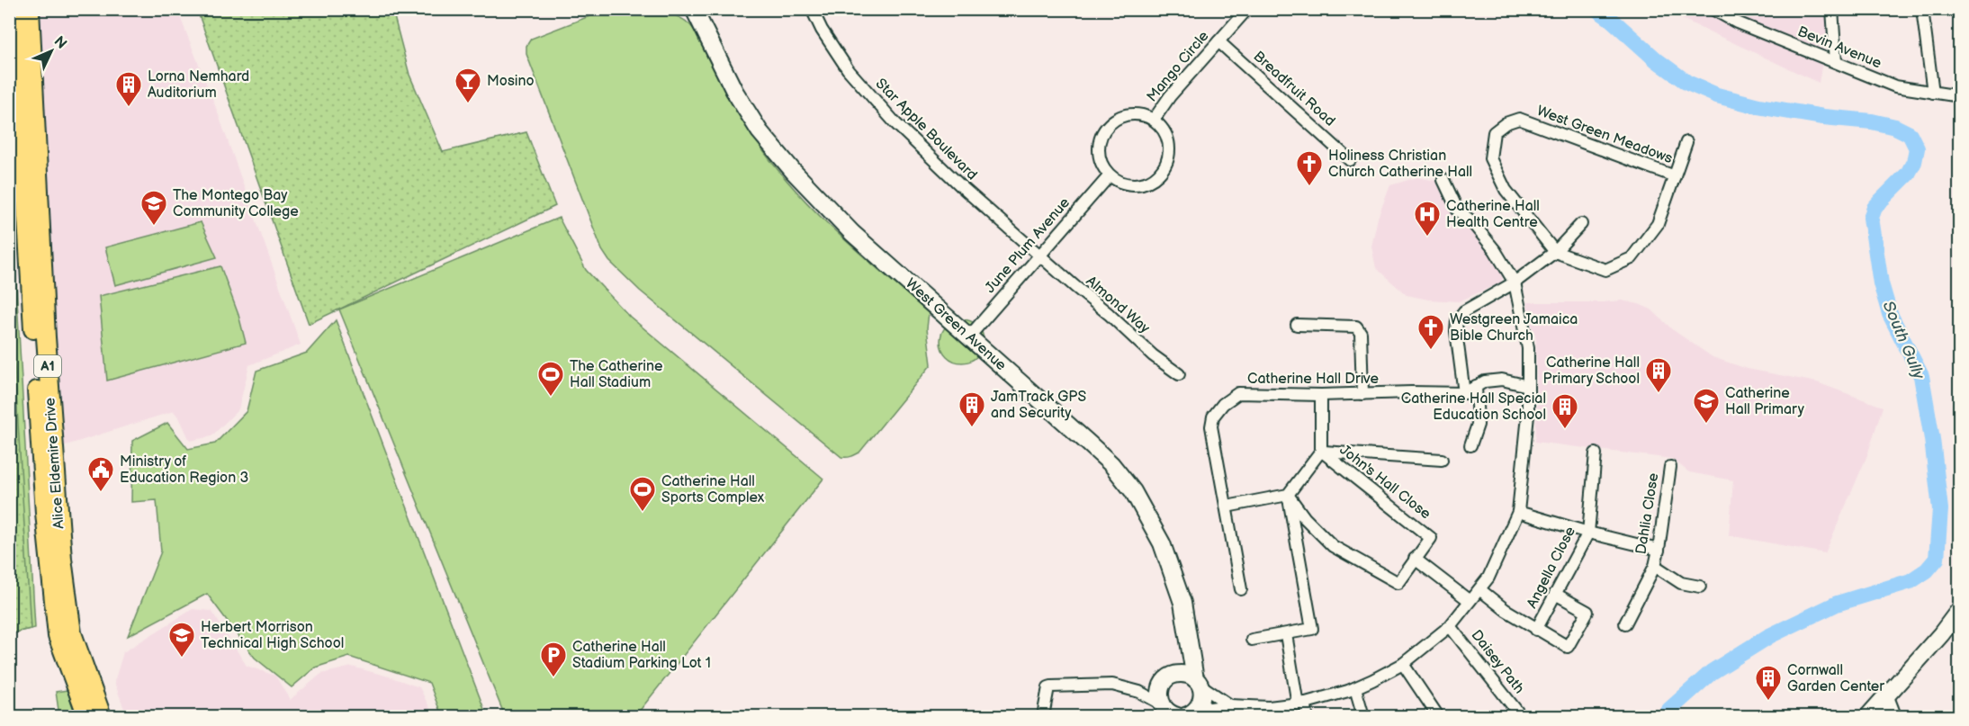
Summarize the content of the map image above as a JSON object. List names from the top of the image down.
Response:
{
  "streets": {
    "main road": ["A1", "Alice Eldemire Drive"],
    "street": [
      "Bevin Avenue",
      "Mango Circle",
      "Breadfruit Road",
      "Star Apple Boulevard",
      "West Green Meadows",
      "June Plum Avenue",
      "Almond Way",
      "West Green Avenue",
      "Catherine Hall Drive",
      "John's Hall Close",
      "Dahlia Close",
      "Angella Close",
      "Daisey Path"
    ]
  },
  "crossings": [
    ["Mango Circle", "Breadfruit Road"],
    ["Mango Circle", "June Plum Avenue"],
    ["Star Apple Boulevard", "June Plum Avenue"],
    ["Star Apple Boulevard", "Almond Way"],
    ["June Plum Avenue", "Almond Way"],
    ["June Plum Avenue", "West Green Avenue"]
  ],
  "water": ["South Gully"],
  "places": {
    "bar": ["Mosino"],
    "building": [
      "Lorna Nemhard Auditorium",
      "Catherine Hall Primary School",
      "JamTrack GPS and Security",
      "Catherine Hall Special Education School",
      "Cornwall Garden Center"
    ],
    "church": ["Holiness Christian Church Catherine Hall", "Westgreen Jamaica Bible Church"],
    "school or university": ["The Montego Bay Community College", "Catherine Hall Primary", "Herbert Morrison Technical High School"],
    "hospital": ["Catherine Hall Health Centre"],
    "sports": ["The Catherine Hall Stadium", "Catherine Hall Sports Complex"],
    "public building": ["Ministry of Education Region 3"],
    "parking": ["Catherine Hall Stadium Parking Lot 1"]
  },
  "north": "top right"
}
